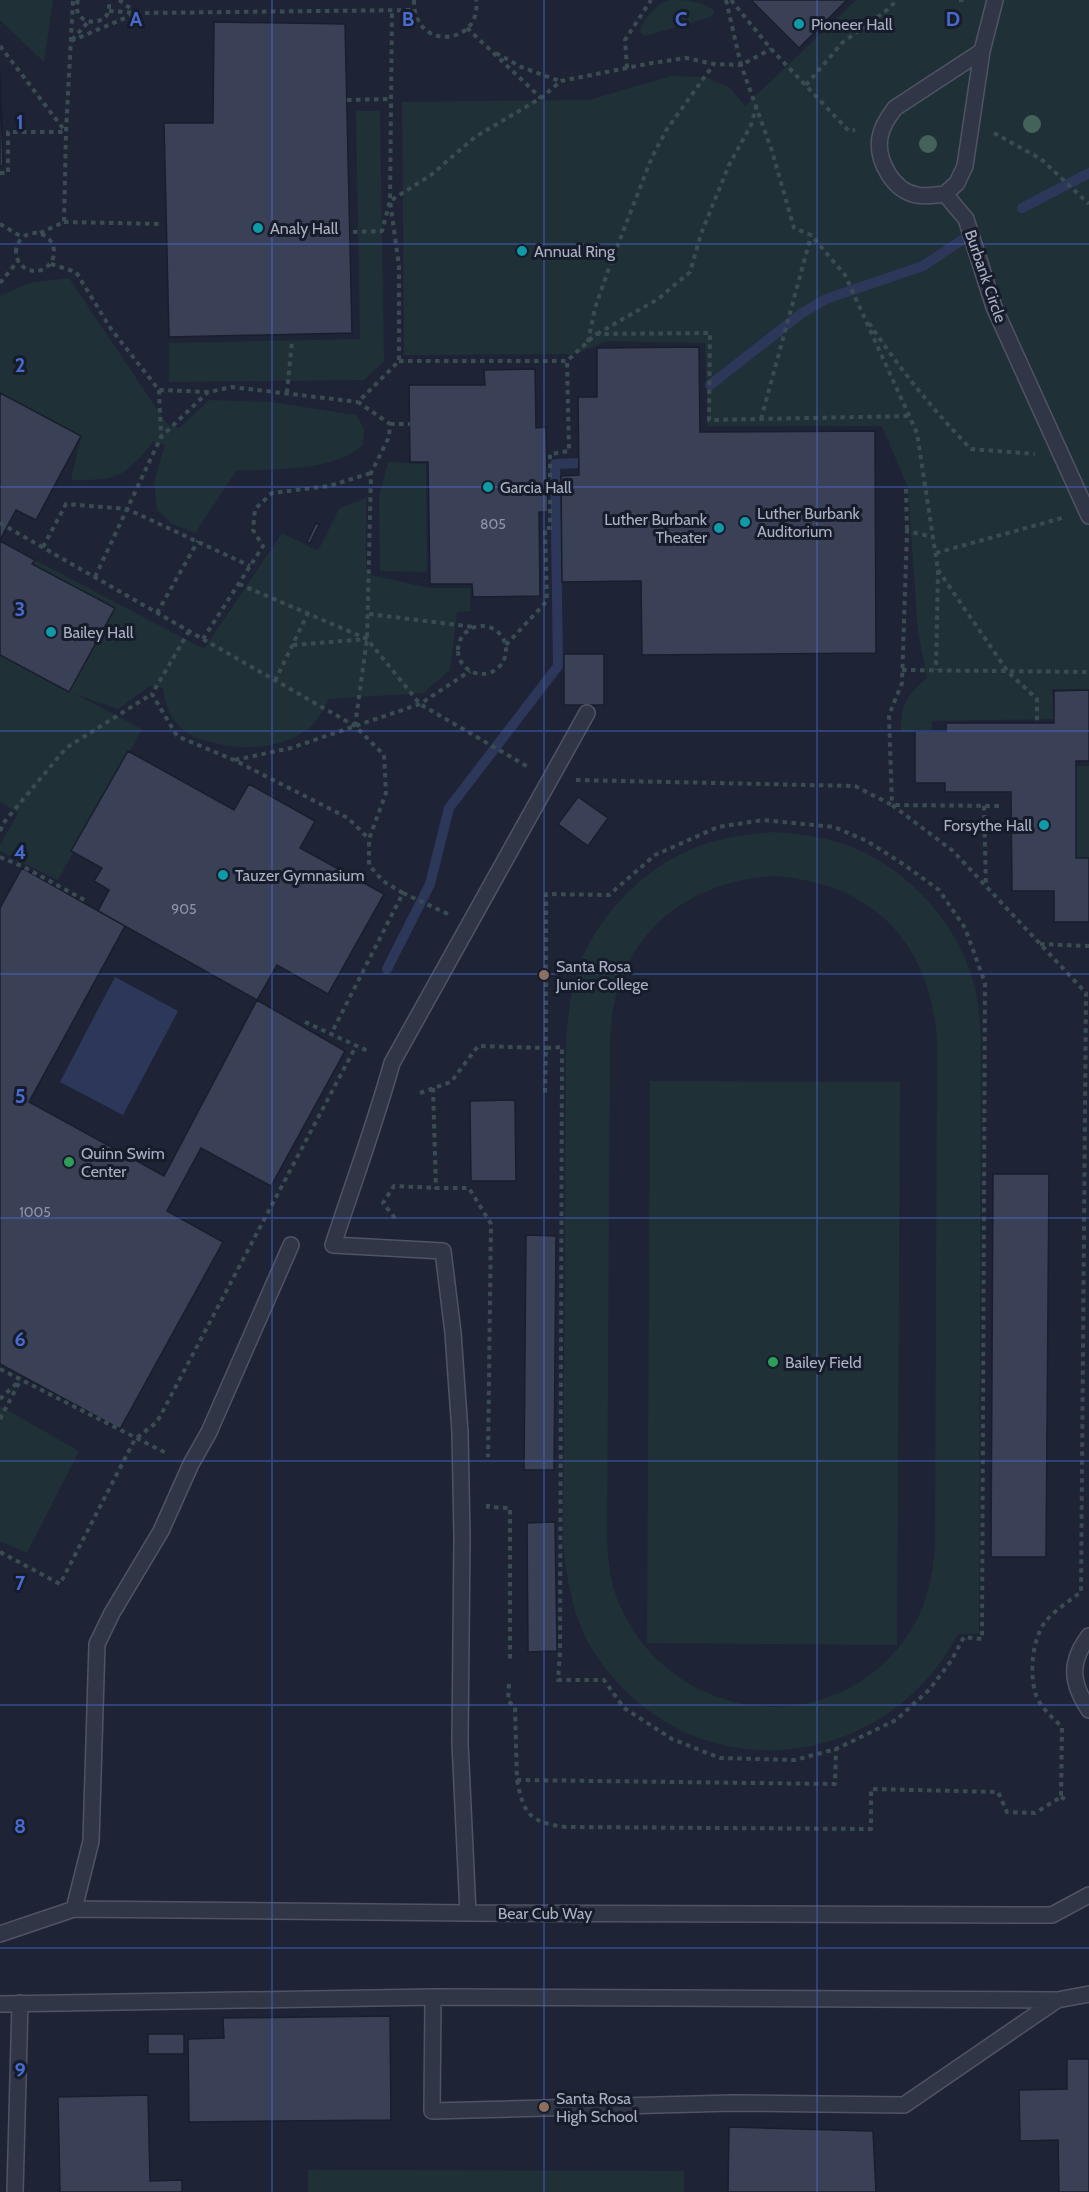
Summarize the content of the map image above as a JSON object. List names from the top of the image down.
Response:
{
  "streets": {
    "lane": ["Burbank Circle", "Bear Cub Way"]
  },
  "places": [
    "Pioneer Hall",
    "Analy Hall",
    "Annual Ring",
    "Garcia Hall",
    "Luther Burbank Auditorium",
    "Luther Burbank Theater",
    "Bailey Hall",
    "Forsythe Hall",
    "Tauzer Gymnasium",
    "Santa Rosa Junior College",
    "Quinn Swim Center",
    "Bailey Field",
    "Santa Rosa High School"
  ],
  "house_numbers": ["805", "905", "1005"],
  "grid": {
    "columns": [
      "A",
      "B",
      "C",
      "D"
    ],
    "rows": [
      "1",
      "2",
      "3",
      "4",
      "5",
      "6",
      "7",
      "8",
      "9"
    ]
  }
}
